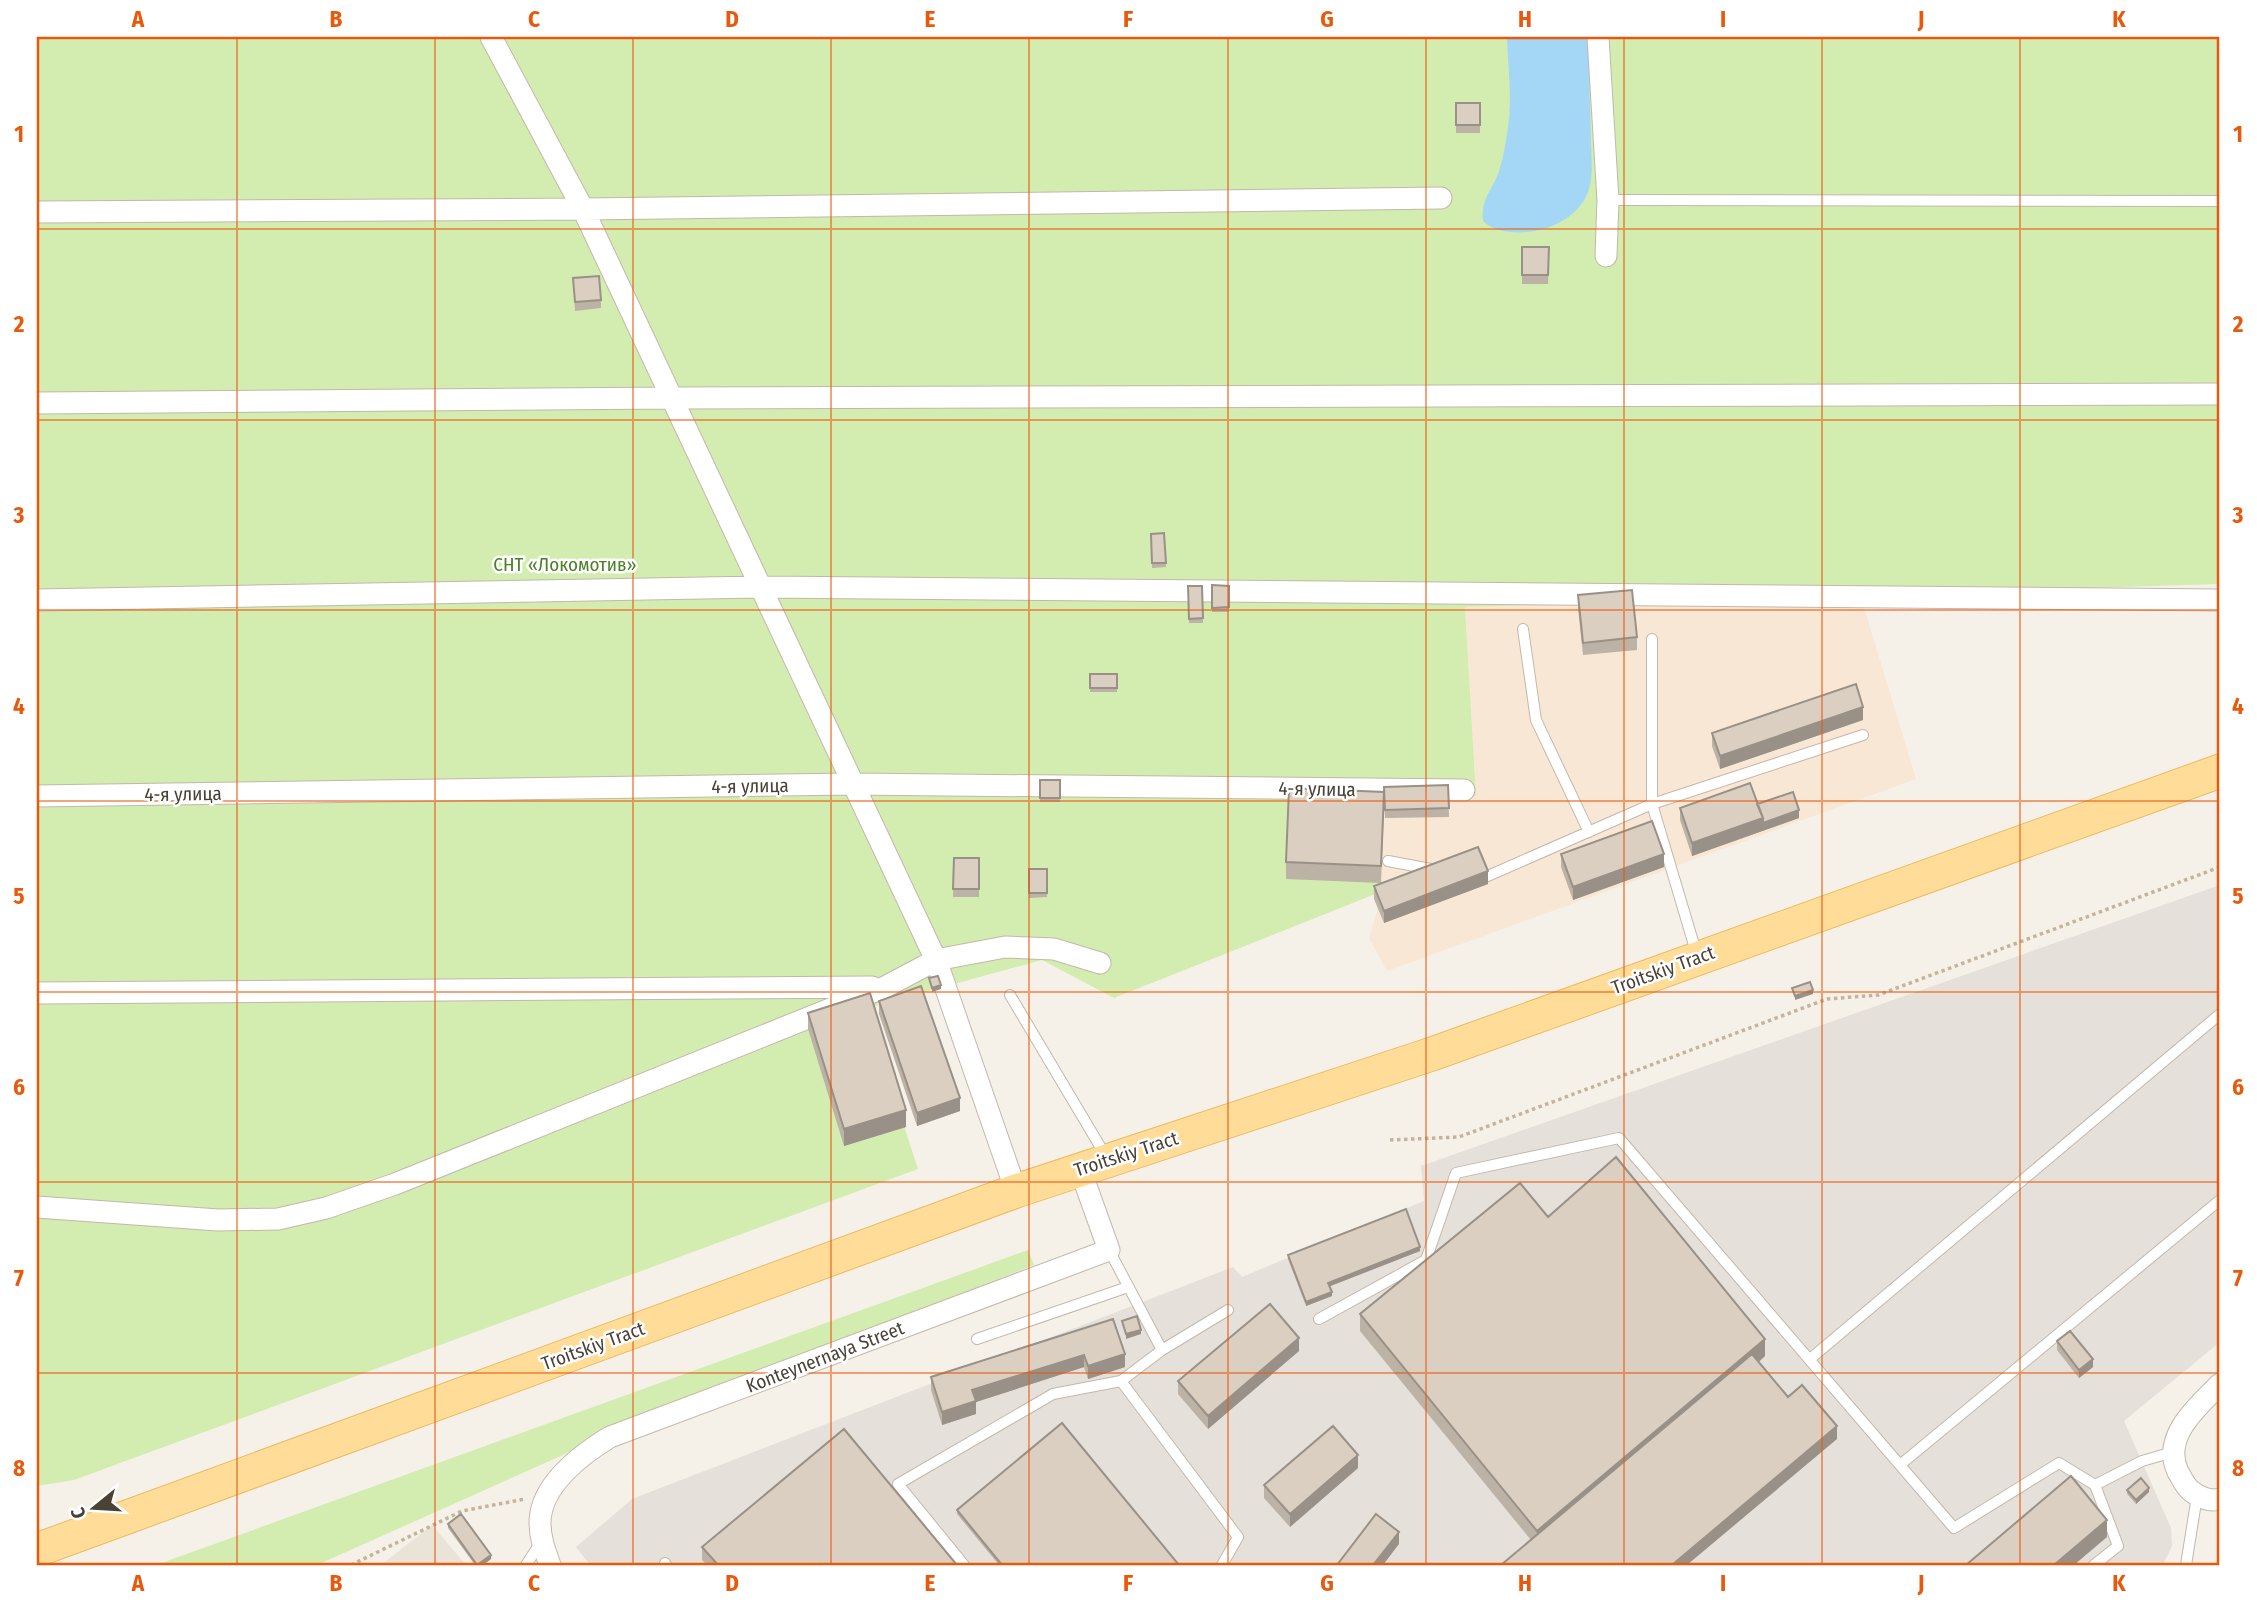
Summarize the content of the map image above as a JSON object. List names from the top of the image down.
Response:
{
  "streets": {
    "main road": ["Troitskiy Tract"],
    "street": ["4-я улица", "Konteynernaya Street"]
  },
  "parks": ["СНТ «Локомотив»"],
  "north": "left",
  "grid": {
    "columns": [
      "A",
      "B",
      "C",
      "D",
      "E",
      "F",
      "G",
      "H",
      "I",
      "J",
      "K"
    ],
    "rows": [
      "1",
      "2",
      "3",
      "4",
      "5",
      "6",
      "7",
      "8"
    ]
  }
}
